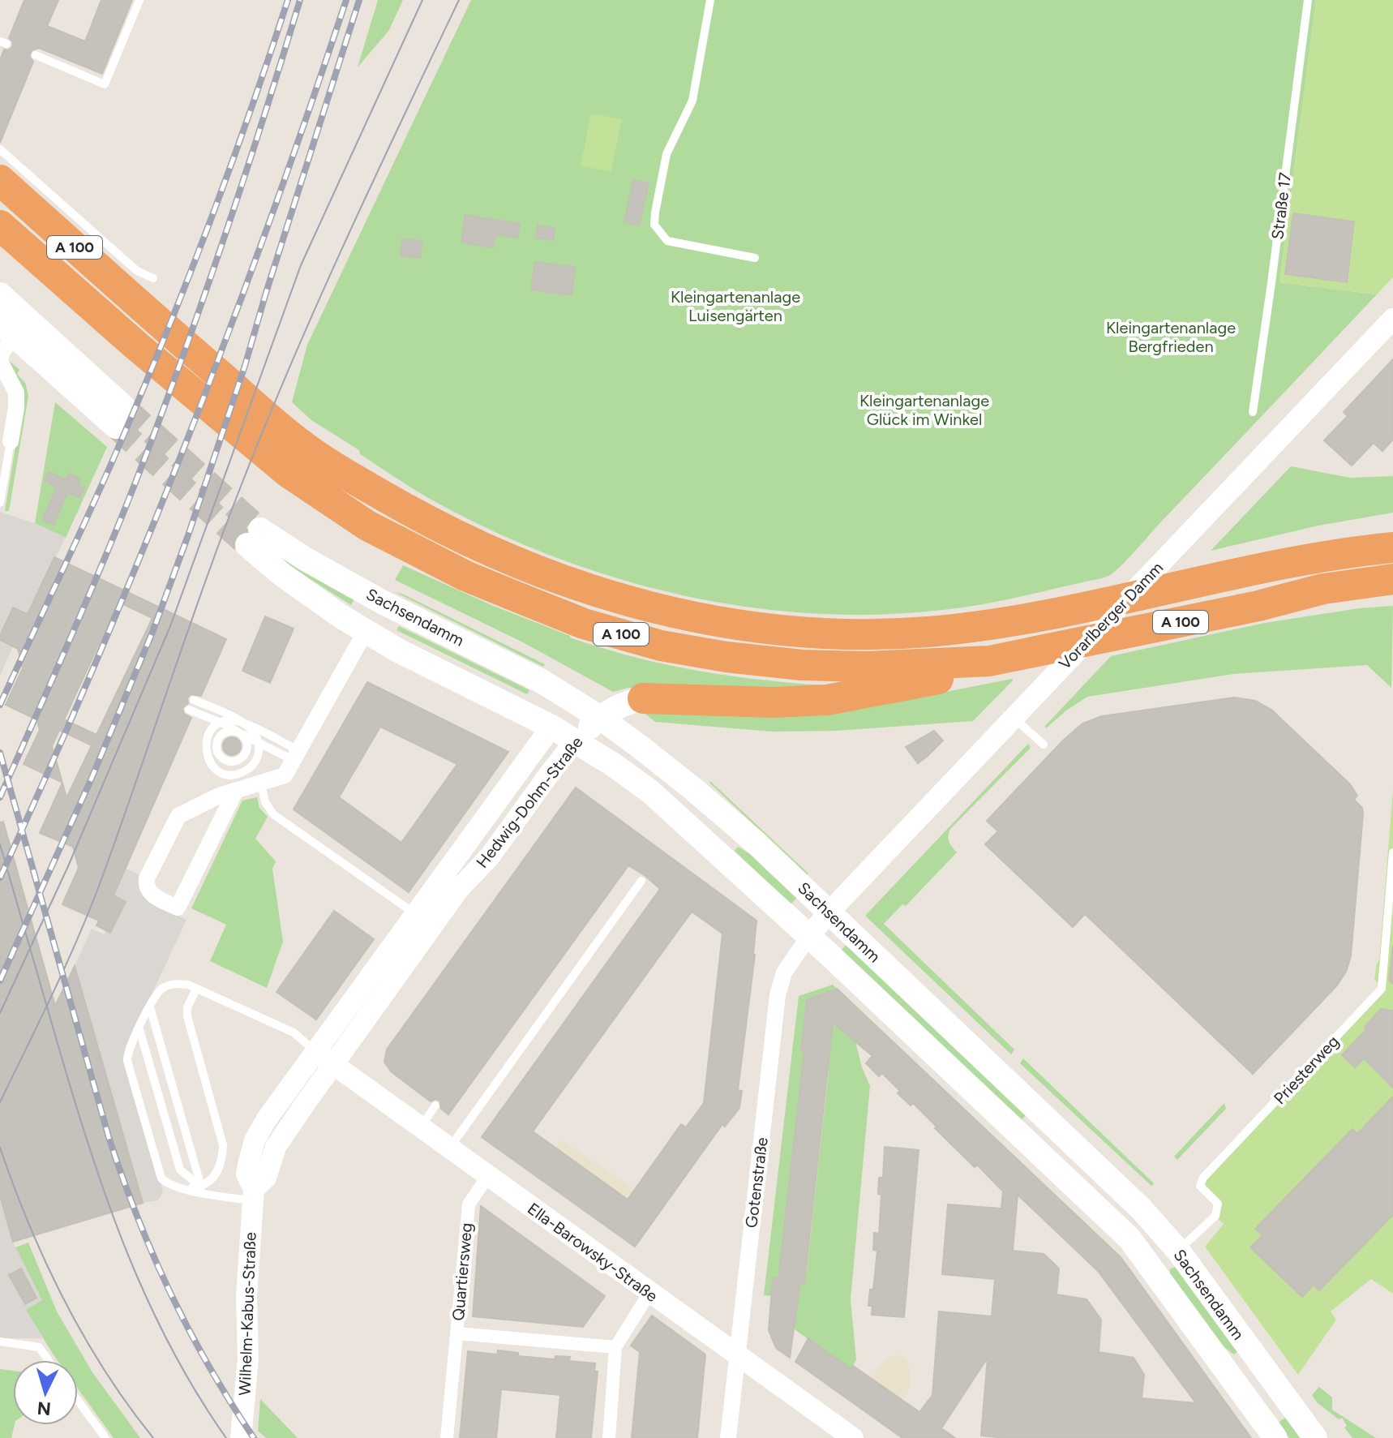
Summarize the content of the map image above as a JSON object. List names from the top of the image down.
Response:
{
  "streets": {
    "highway": ["A 100"],
    "main road": ["Sachsendamm", "Hedwig-Dohm-Straße"],
    "street": [
      "Vorarlberger Damm",
      "Gotenstraße",
      "Ella-Barowsky-Straße",
      "Quartiersweg",
      "Wilhelm-Kabus-Straße"
    ],
    "lane": ["Straße 17", "Priesterweg"]
  },
  "crossings": [
    ["Vorarlberger Damm", "Sachsendamm"],
    ["Vorarlberger Damm", "Gotenstraße"],
    ["Sachsendamm", "Hedwig-Dohm-Straße"],
    ["Sachsendamm", "Priesterweg"],
    ["Sachsendamm", "Gotenstraße"],
    ["Hedwig-Dohm-Straße", "Ella-Barowsky-Straße"],
    ["Hedwig-Dohm-Straße", "Wilhelm-Kabus-Straße"],
    ["Gotenstraße", "Ella-Barowsky-Straße"],
    ["Ella-Barowsky-Straße", "Quartiersweg"],
    ["Ella-Barowsky-Straße", "Wilhelm-Kabus-Straße"]
  ],
  "parks": ["Kleingartenanlage Luisengärten", "Kleingartenanlage Bergfrieden", "Kleingartenanlage Glück im Winkel"],
  "north": "bottom"
}
